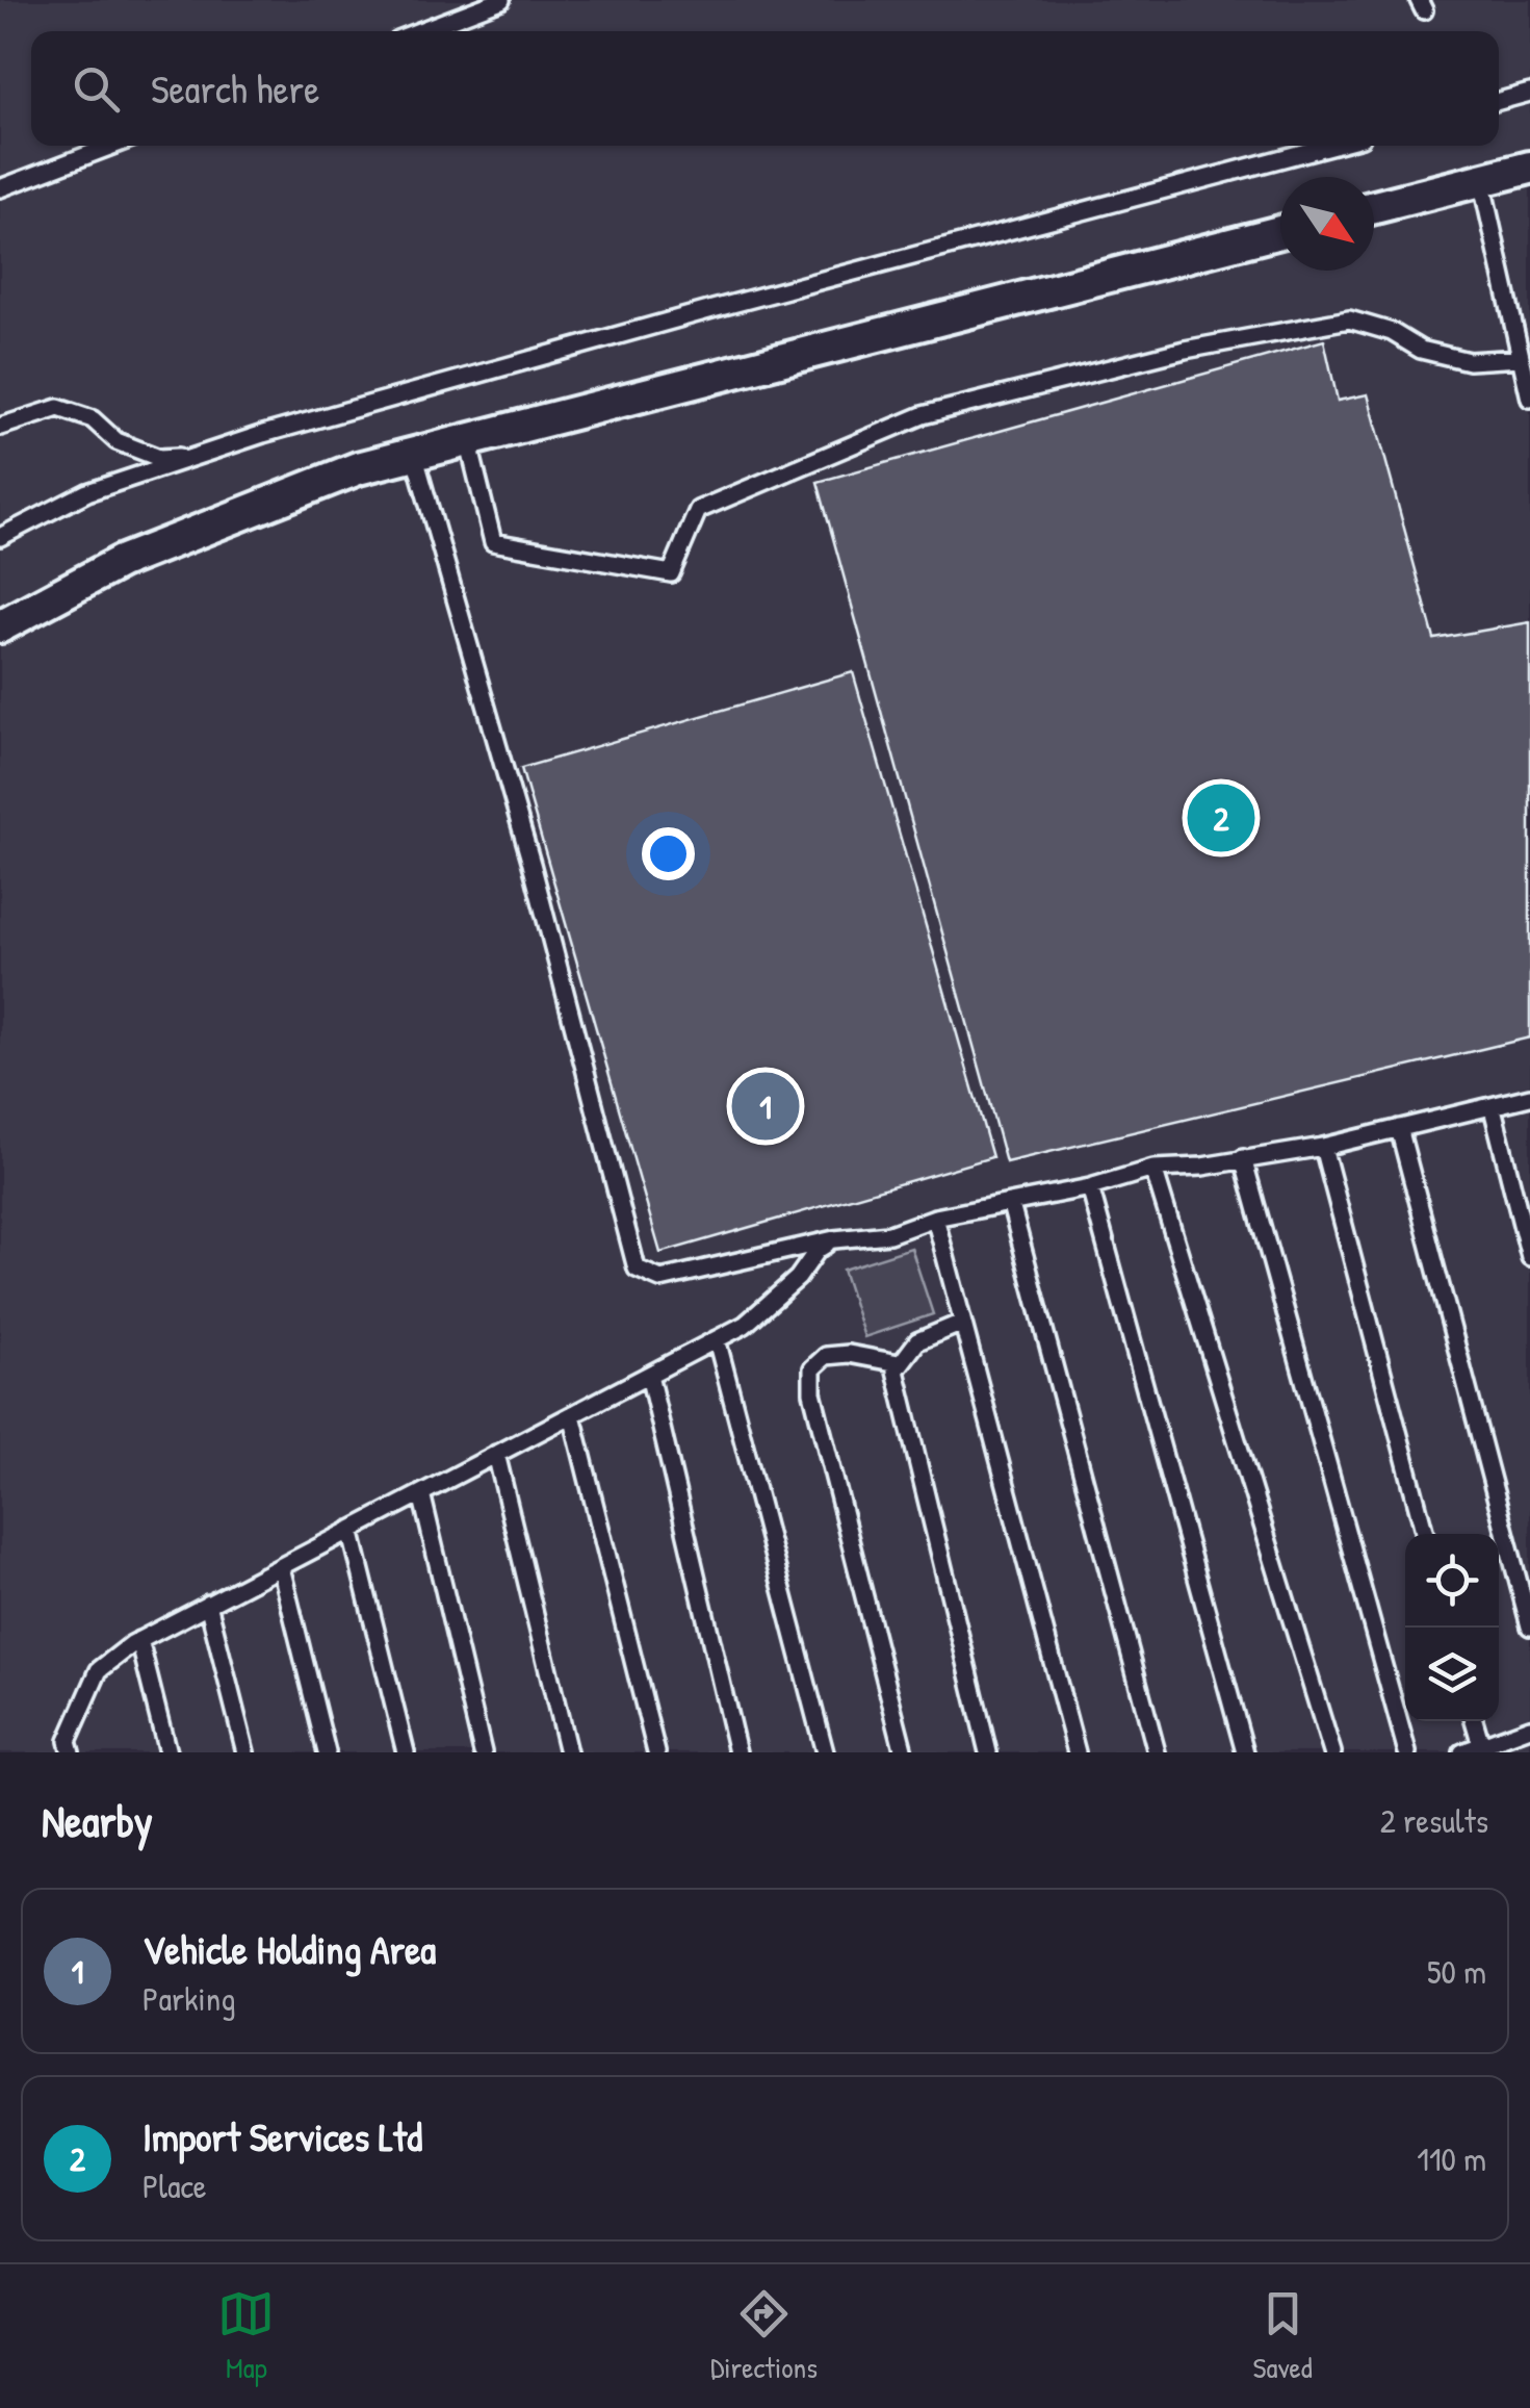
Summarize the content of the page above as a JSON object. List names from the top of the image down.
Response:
{
  "north": "bottom right",
  "page": {
    "search": "Search here",
    "pins": ["2", "1"],
    "heading": ["Nearby", "2 results"],
    "list": [
      {
        "mark": "1",
        "name": "Vehicle Holding Area",
        "note": "Parking",
        "value": "50 m"
      },
      {
        "mark": "2",
        "name": "Import Services Ltd",
        "note": "Place",
        "value": "110 m"
      }
    ],
    "nav": ["Map", "Directions", "Saved"]
  }
}
